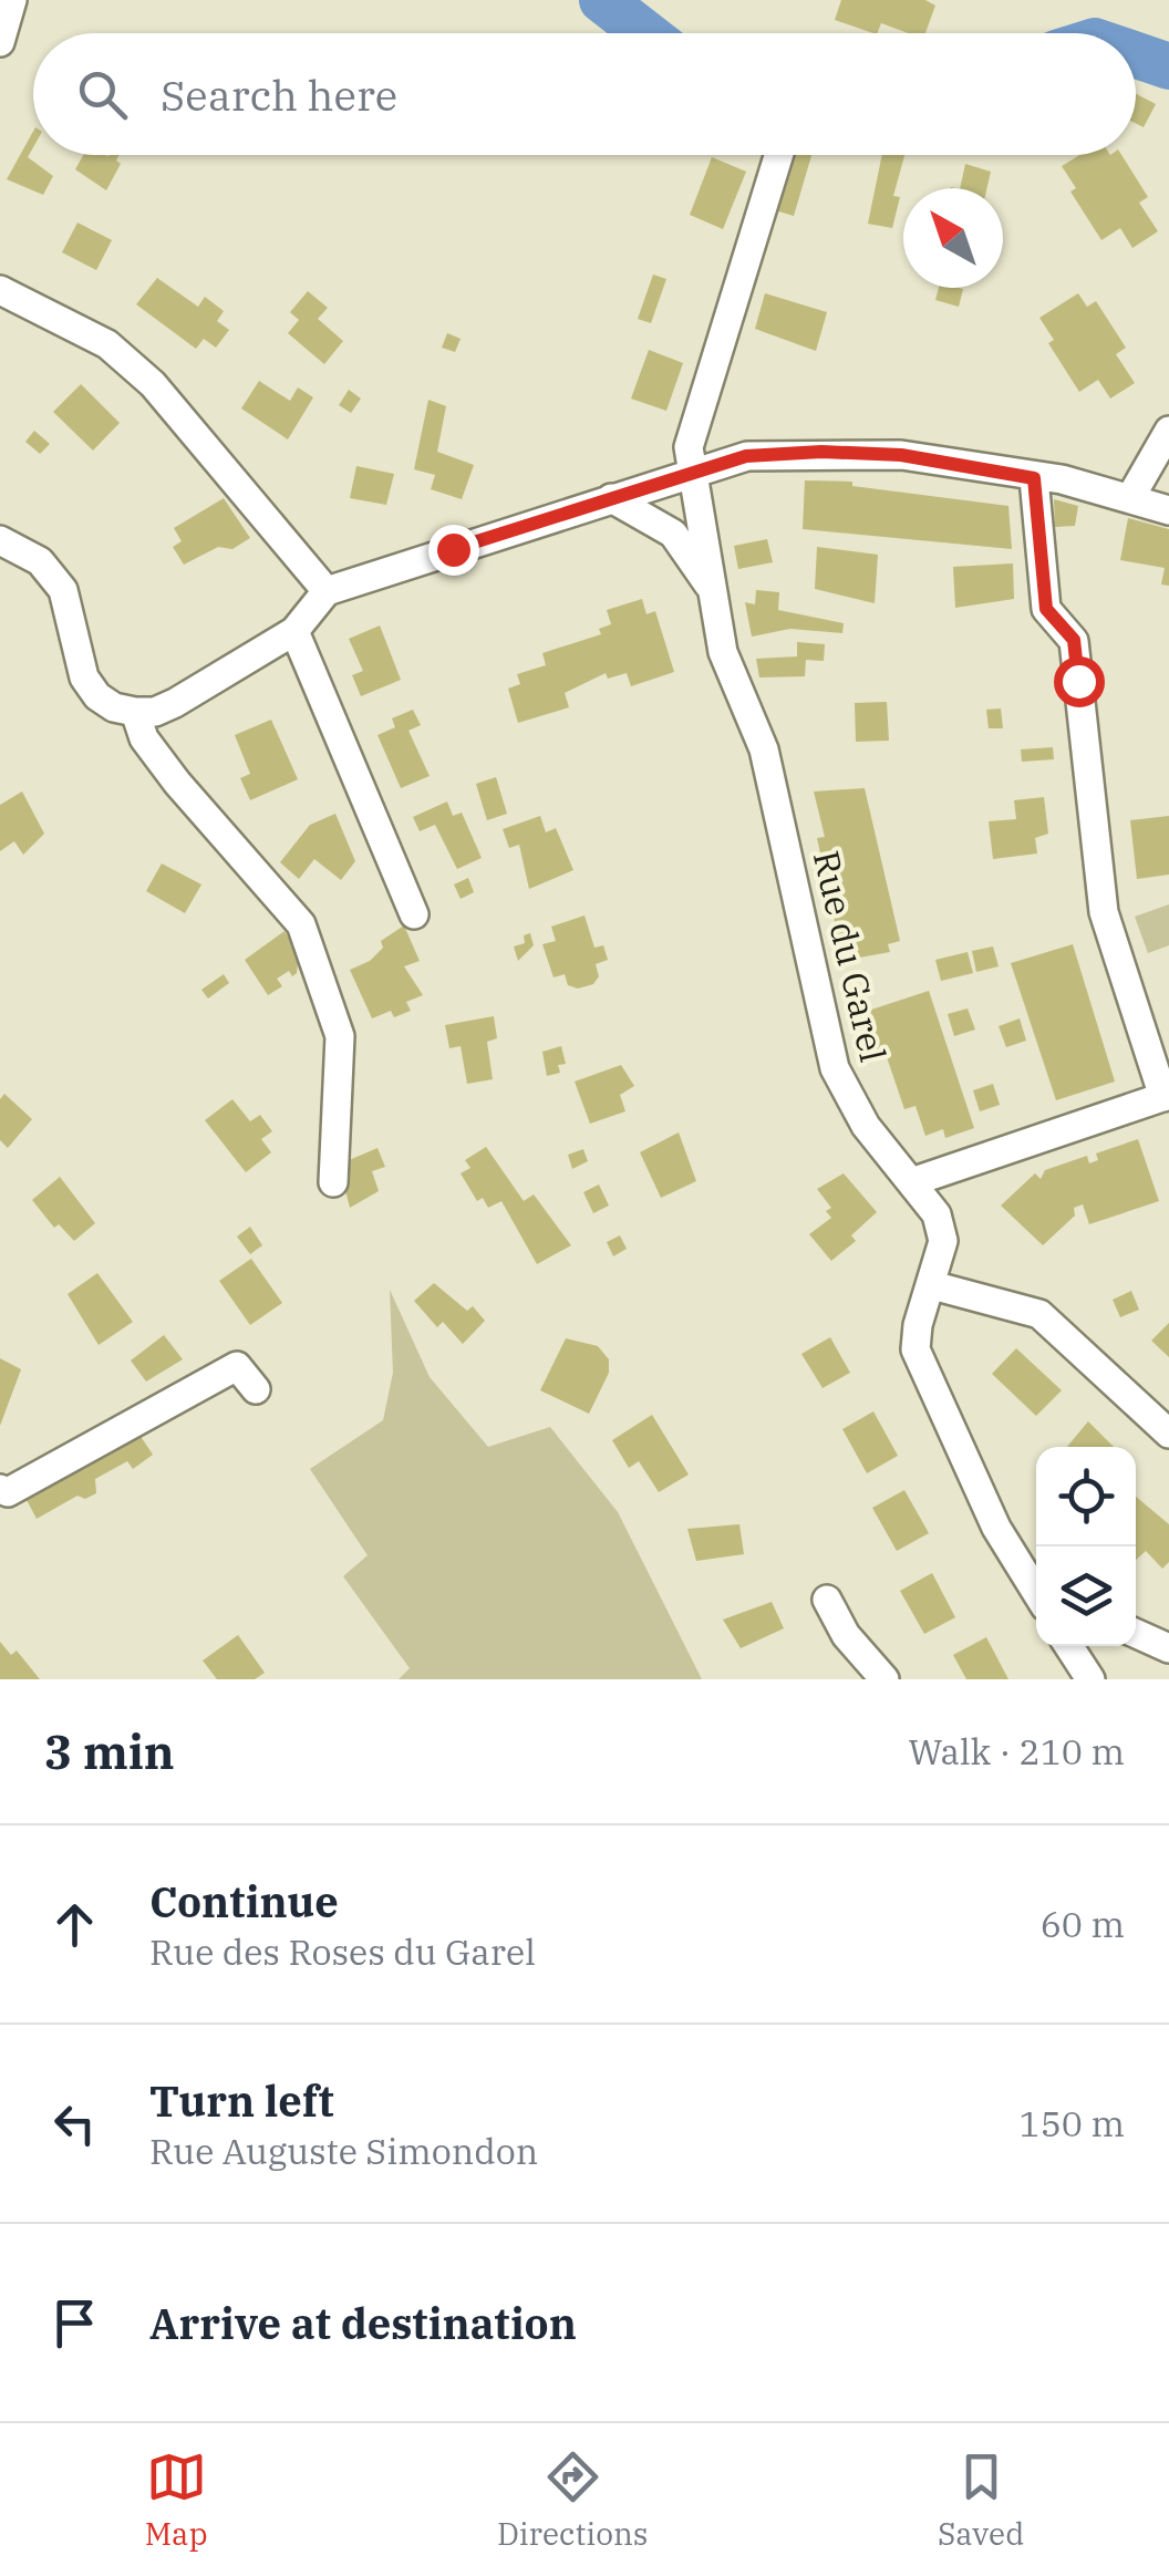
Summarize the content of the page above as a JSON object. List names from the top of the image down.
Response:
{
  "streets": {
    "street": ["Rue du Garel"]
  },
  "north": "top left",
  "page": {
    "search": "Search here",
    "heading": ["3 min", "Walk · 210 m"],
    "list": [
      ["Continue", "Rue des Roses du Garel", "60 m"],
      ["Turn left", "Rue Auguste Simondon", "150 m"],
      "Arrive at destination"
    ],
    "nav": ["Map", "Directions", "Saved"]
  }
}
